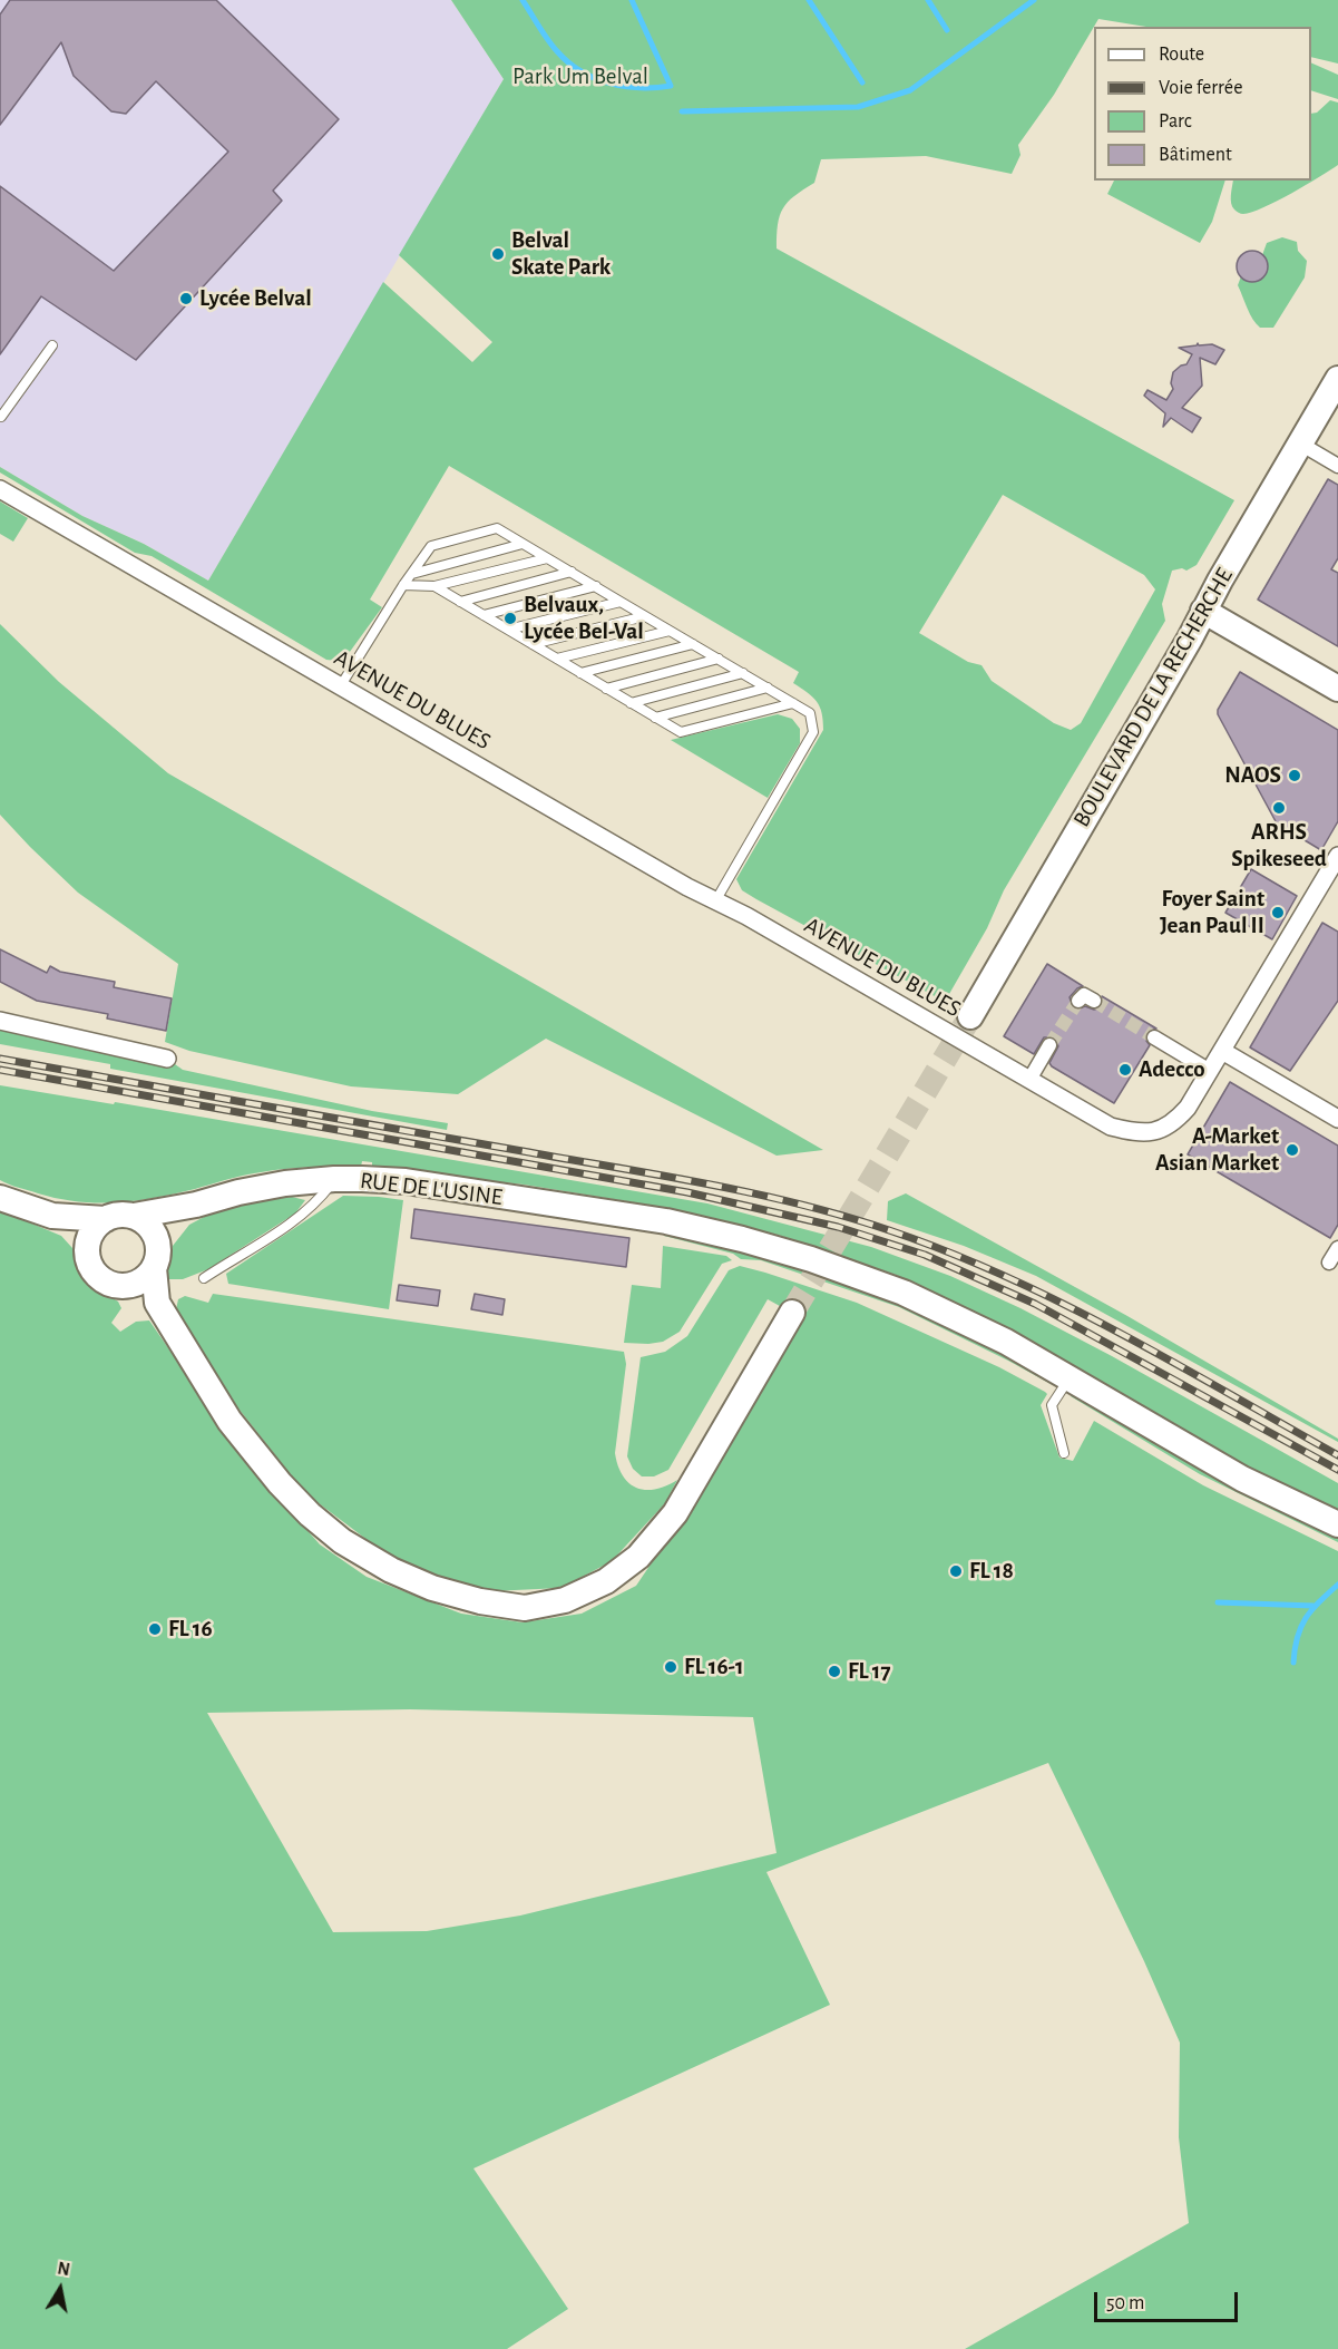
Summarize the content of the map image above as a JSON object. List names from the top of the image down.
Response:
{
  "streets": {
    "main road": ["BOULEVARD DE LA RECHERCHE", "RUE DE L'USINE"],
    "street": ["AVENUE DU BLUES"]
  },
  "parks": ["Park Um Belval"],
  "places": [
    "Belval Skate Park",
    "Lycée Belval",
    "Belvaux, Lycée Bel-Val",
    "NAOS",
    "ARHS Spikeseed",
    "Foyer Saint Jean Paul II",
    "Adecco",
    "A-Market Asian Market",
    "FL 18",
    "FL 16",
    "FL 16-1",
    "FL 17"
  ],
  "legend": [
    "Route",
    "Voie ferrée",
    "Parc",
    "Bâtiment"
  ],
  "scale_bar": "50 m",
  "north": "top"
}
